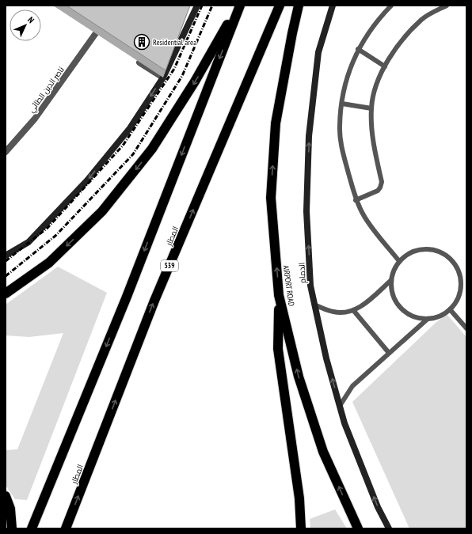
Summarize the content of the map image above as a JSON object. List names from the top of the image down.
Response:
{
  "streets": {
    "highway": ["المطار", "539", "AIRPORT ROAD"],
    "street": ["ناصر الدين الطائي", "الدمام"]
  },
  "one_way": ["الدمام"],
  "places": {
    "building": ["Residential area"]
  },
  "north": "top right"
}
